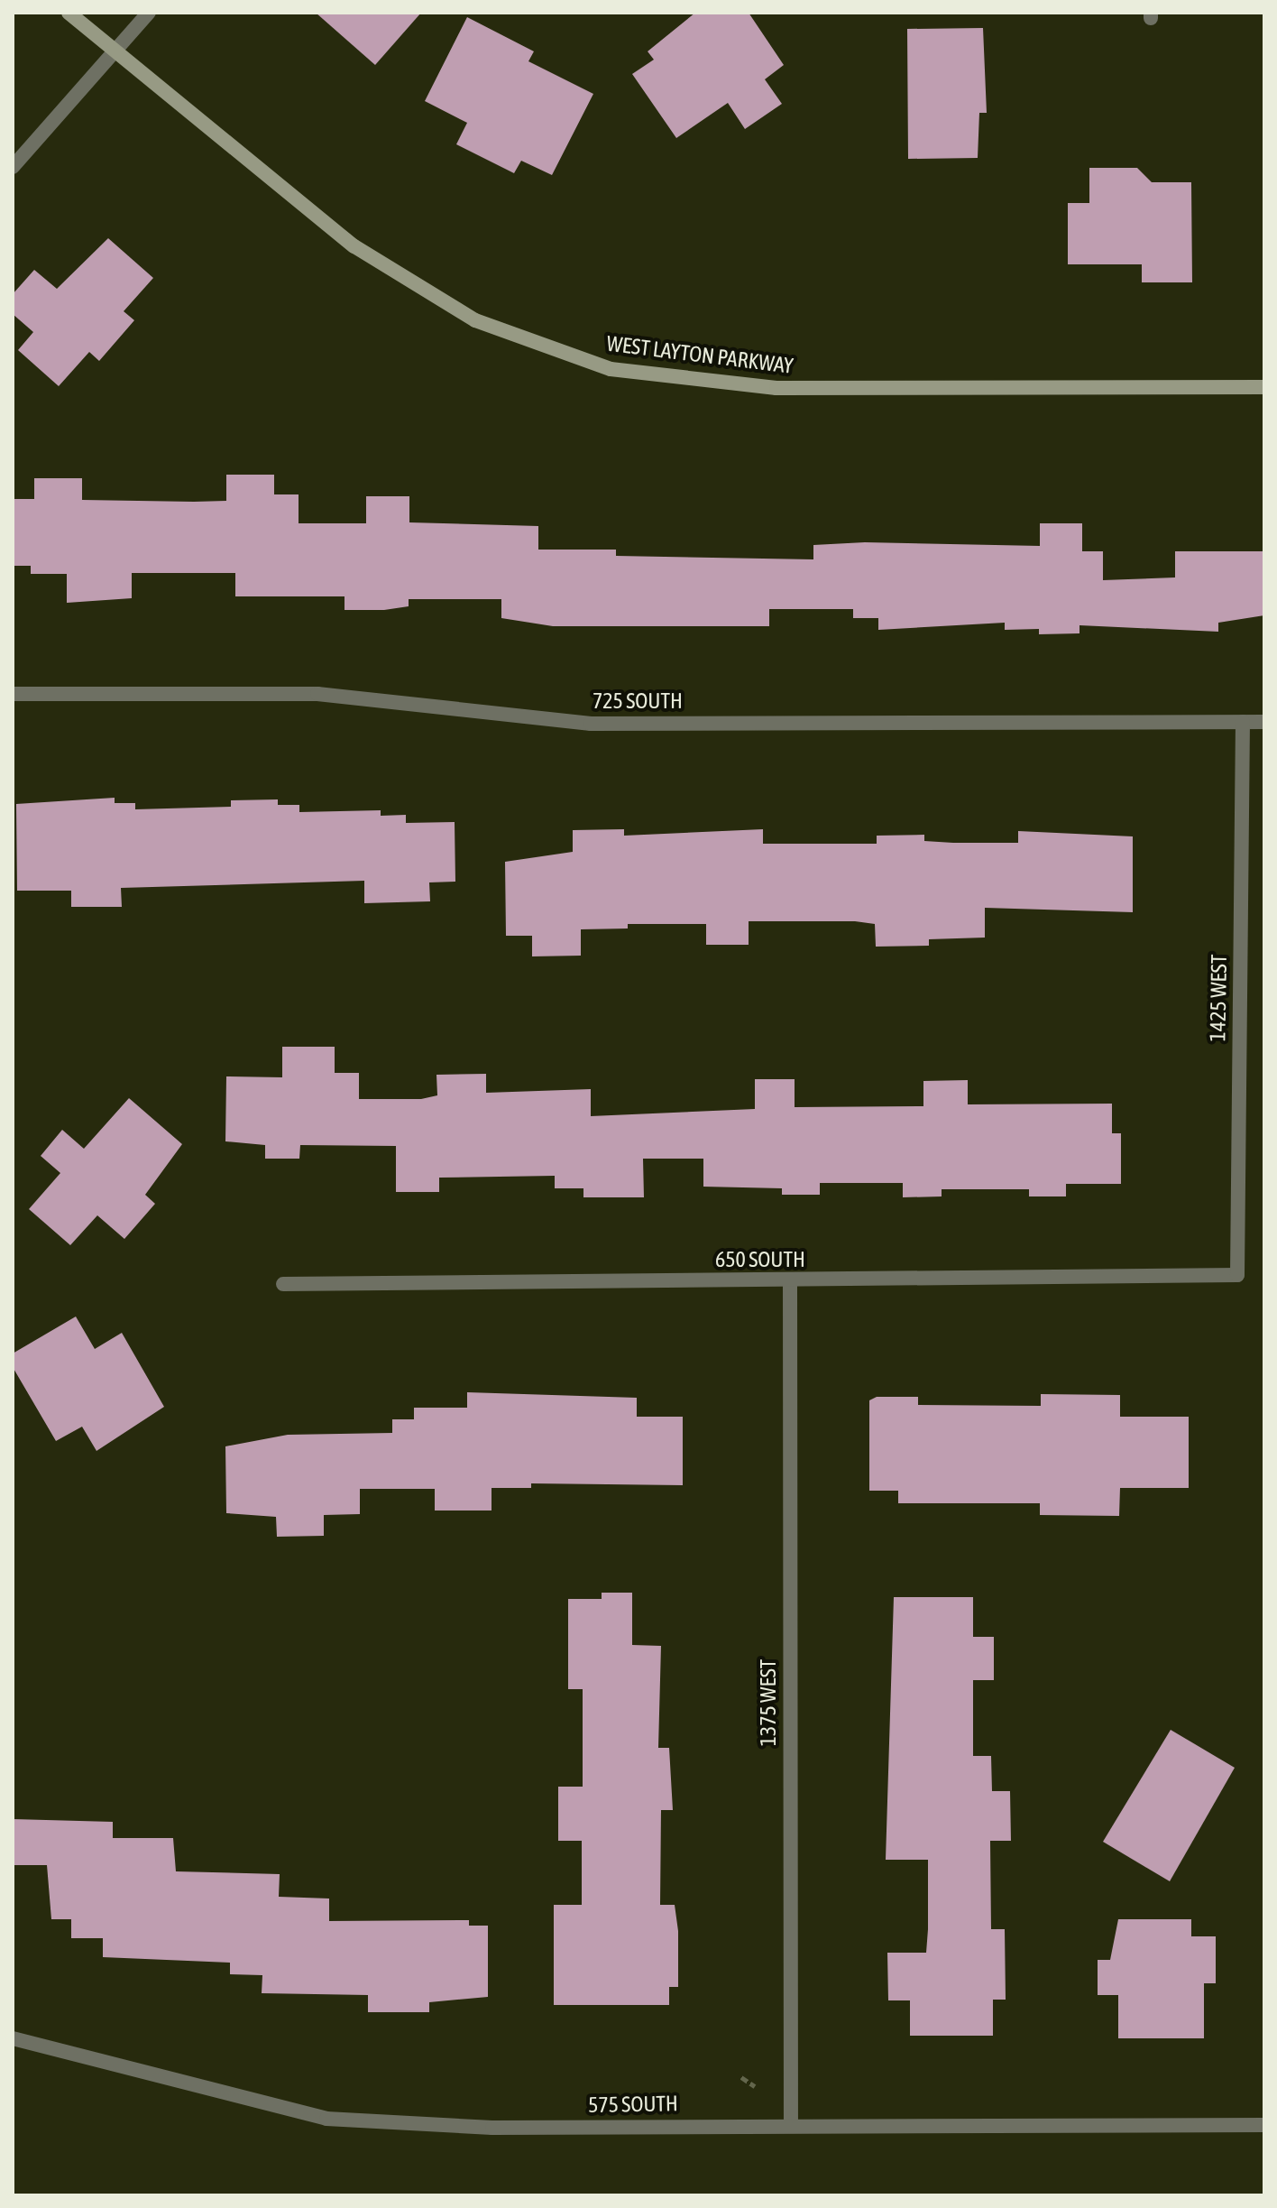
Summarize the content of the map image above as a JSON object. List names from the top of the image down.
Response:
{
  "streets": {
    "main road": ["WEST LAYTON PARKWAY"],
    "street": [
      "725 SOUTH",
      "1425 WEST",
      "650 SOUTH",
      "1375 WEST",
      "575 SOUTH"
    ]
  },
  "crossings": [
    ["725 SOUTH", "1425 WEST"],
    ["1425 WEST", "650 SOUTH"],
    ["650 SOUTH", "1375 WEST"],
    ["1375 WEST", "575 SOUTH"]
  ]
}
